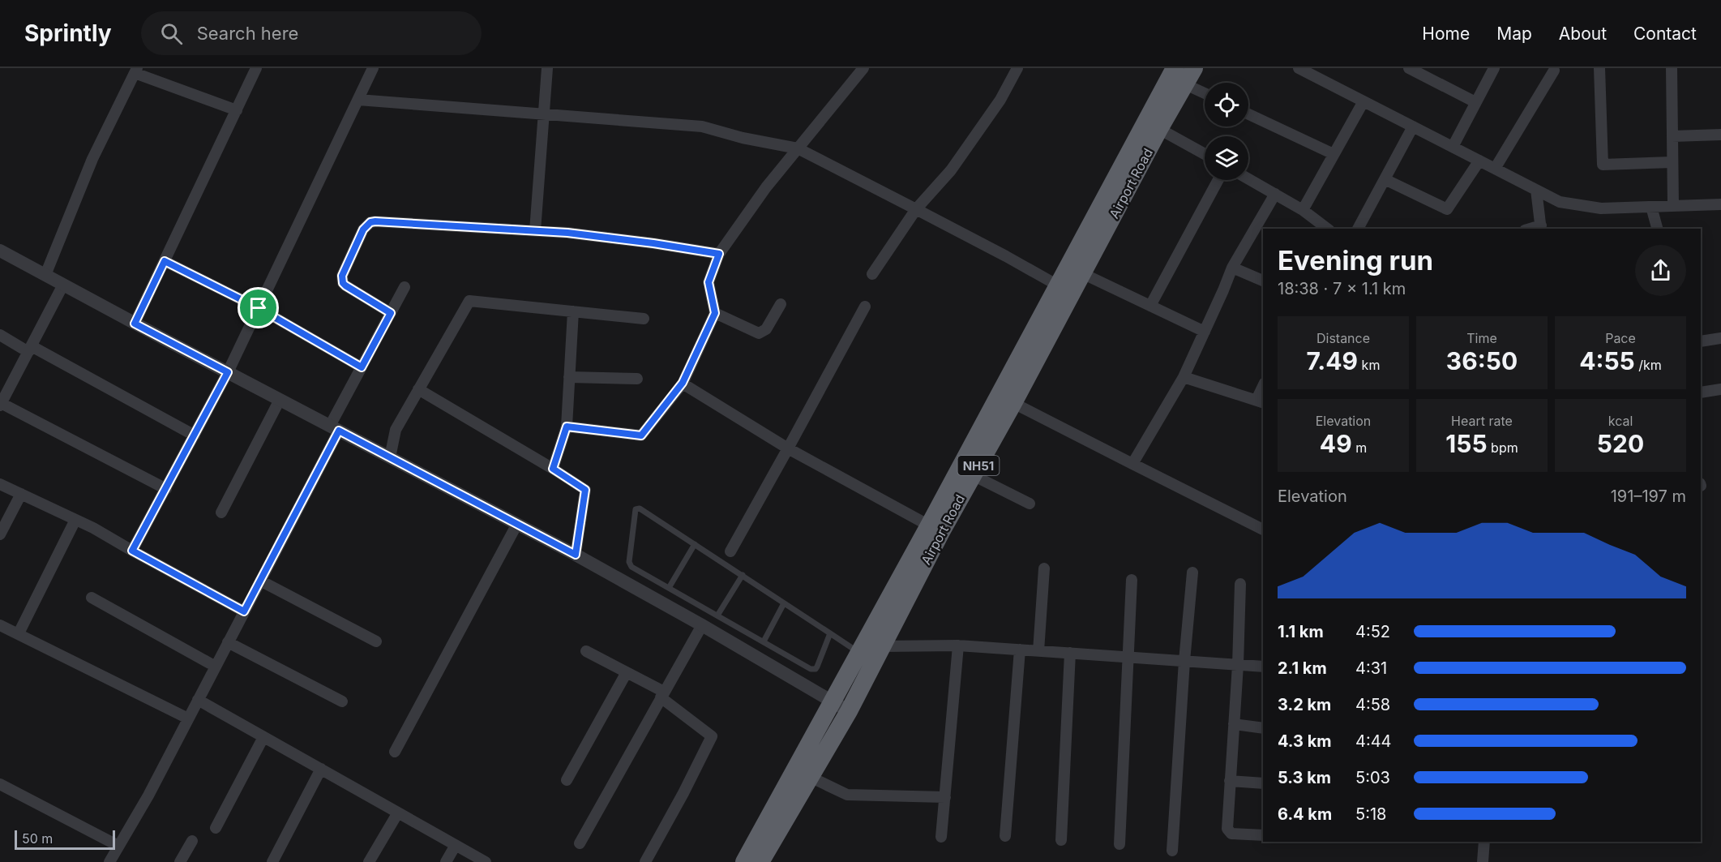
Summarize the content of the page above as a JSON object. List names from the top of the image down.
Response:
{
  "streets": {
    "highway": ["Airport Road", "NH51"]
  },
  "scale_bar": "50 m",
  "page": {
    "header": "Sprintly",
    "search": "Search here",
    "nav": [
      "Home",
      "Map",
      "About",
      "Contact"
    ],
    "heading": ["Evening run", "18:38 · 7 × 1.1 km"],
    "stats": [
      ["Distance", "7.49 km"],
      ["Time", "36:50"],
      ["Pace", "4:55 /km"],
      ["Elevation", "49 m"],
      ["Heart rate", "155 bpm"],
      ["kcal", "520"]
    ],
    "chart": ["Elevation", "191–197 m"],
    "list": [
      {
        "name": "1.1 km",
        "note": "4:52"
      },
      {
        "name": "2.1 km",
        "note": "4:31"
      },
      {
        "name": "3.2 km",
        "note": "4:58"
      },
      {
        "name": "4.3 km",
        "note": "4:44"
      },
      {
        "name": "5.3 km",
        "note": "5:03"
      },
      {
        "name": "6.4 km",
        "note": "5:18"
      }
    ],
    "scale": "50 m"
  }
}
